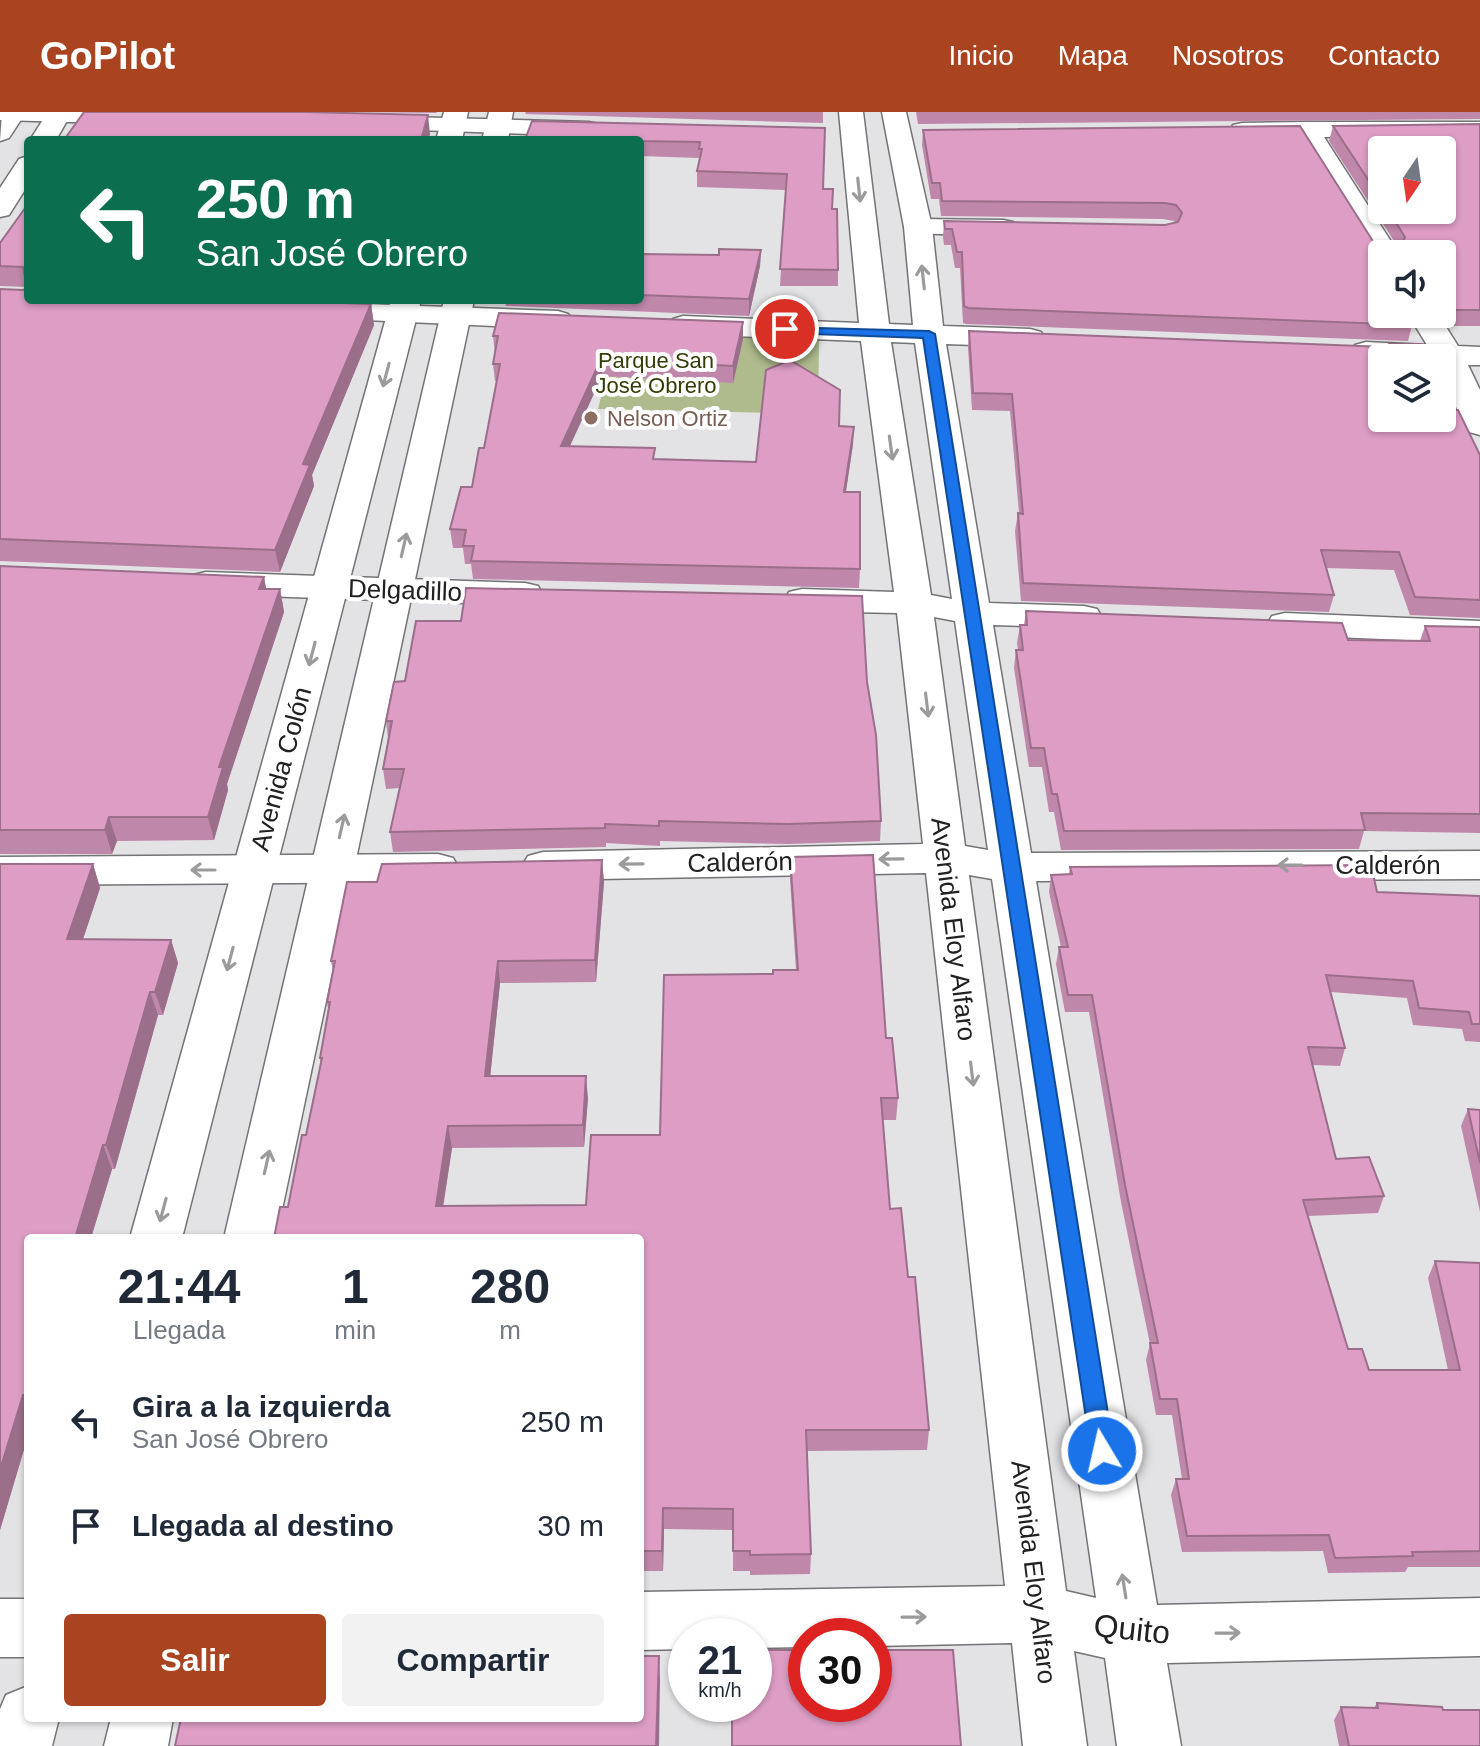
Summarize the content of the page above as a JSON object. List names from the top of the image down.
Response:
{
  "streets": {
    "street": [
      "Delgadillo",
      "Avenida Colón",
      "Calderón",
      "Avenida Eloy Alfaro",
      "Quito"
    ]
  },
  "crossings": [
    ["Delgadillo", "Avenida Colón"],
    ["Avenida Colón", "Calderón"],
    ["Calderón", "Avenida Eloy Alfaro"],
    ["Avenida Eloy Alfaro", "Quito"]
  ],
  "one_way": ["Quito"],
  "parks": ["Parque San José Obrero"],
  "places": ["Nelson Ortiz"],
  "north": "bottom",
  "page": {
    "header": "GoPilot",
    "nav": [
      "Inicio",
      "Mapa",
      "Nosotros",
      "Contacto"
    ],
    "turn": ["250 m", "San José Obrero"],
    "eta": [
      "21:44",
      "Llegada",
      "1",
      "min",
      "280",
      "m"
    ],
    "list": [
      {
        "name": "Gira a la izquierda",
        "note": "San José Obrero",
        "value": "250 m"
      },
      {
        "name": "Llegada al destino",
        "value": "30 m"
      }
    ],
    "buttons": ["Salir", "Compartir"],
    "speed": "21 km/h",
    "limit": "30"
  }
}
